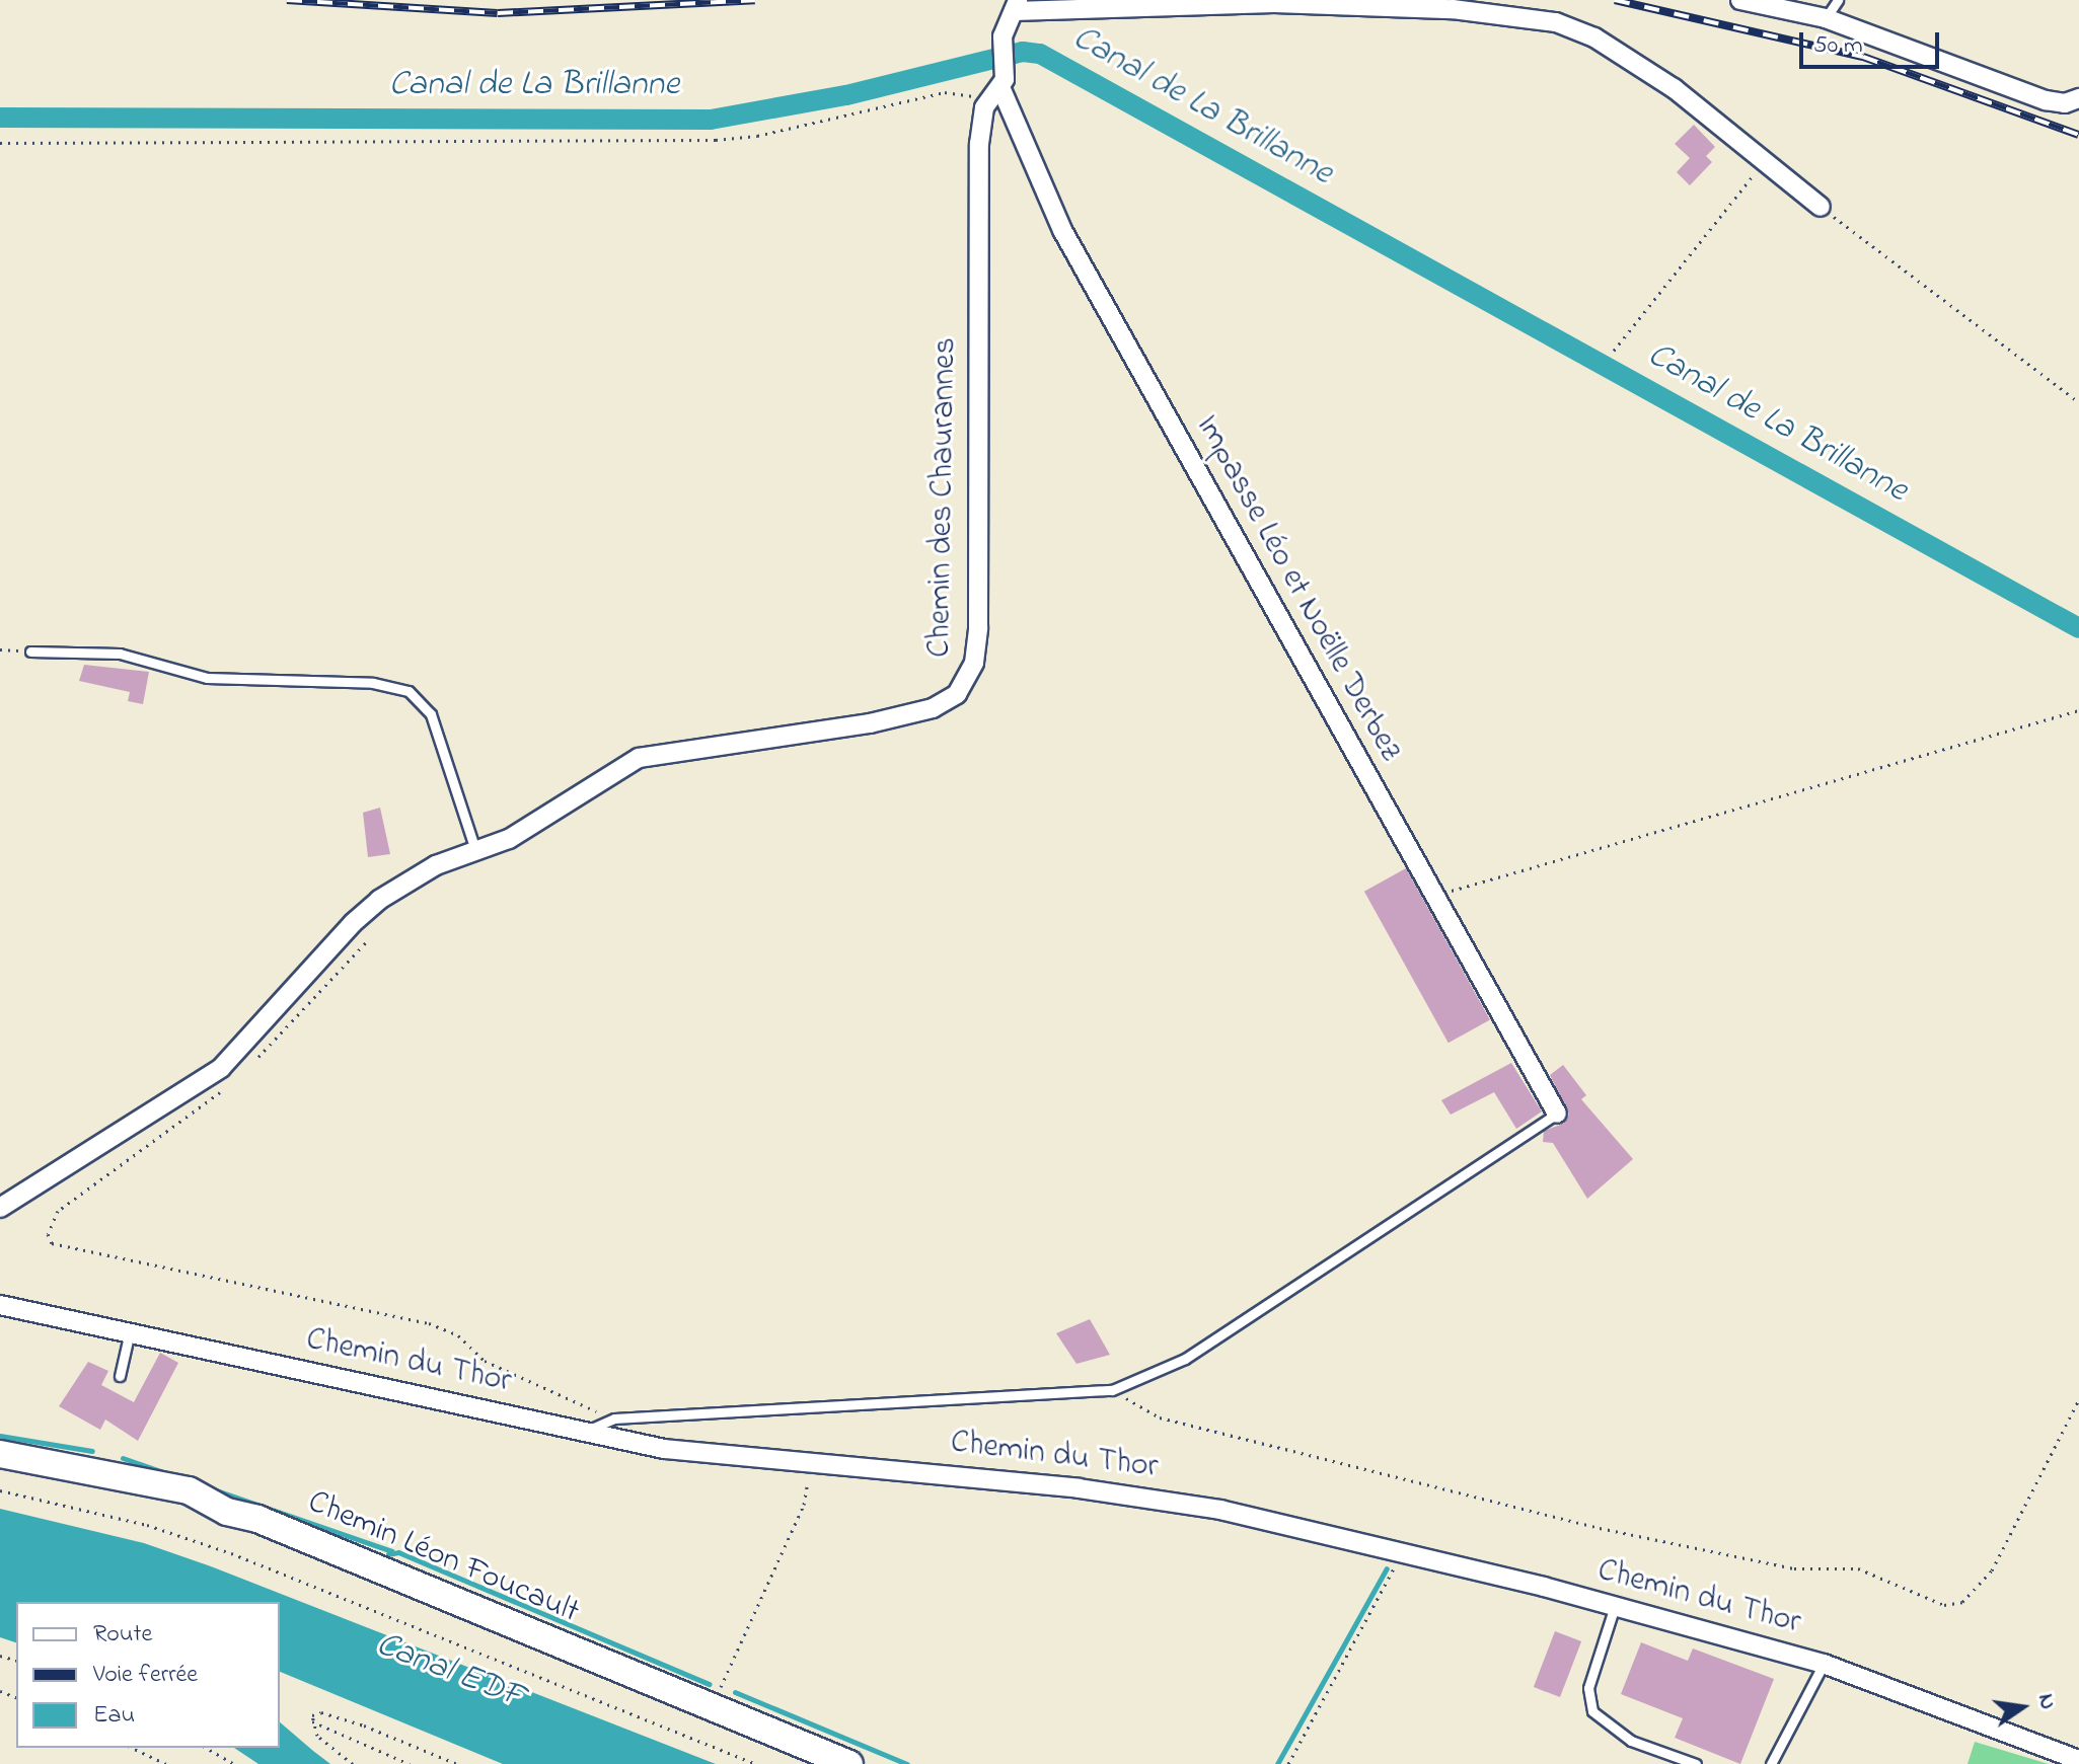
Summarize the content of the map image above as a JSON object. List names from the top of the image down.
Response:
{
  "streets": {
    "main road": ["Chemin Léon Foucault"],
    "street": ["Chemin des Chaurannes", "Impasse Léo et Noëlle Derbez", "Chemin du Thor"]
  },
  "water": ["Canal de La Brillanne", "Canal EDF"],
  "legend": ["Route", "Voie ferrée", "Eau"],
  "scale_bar": "50 m",
  "north": "right"
}
